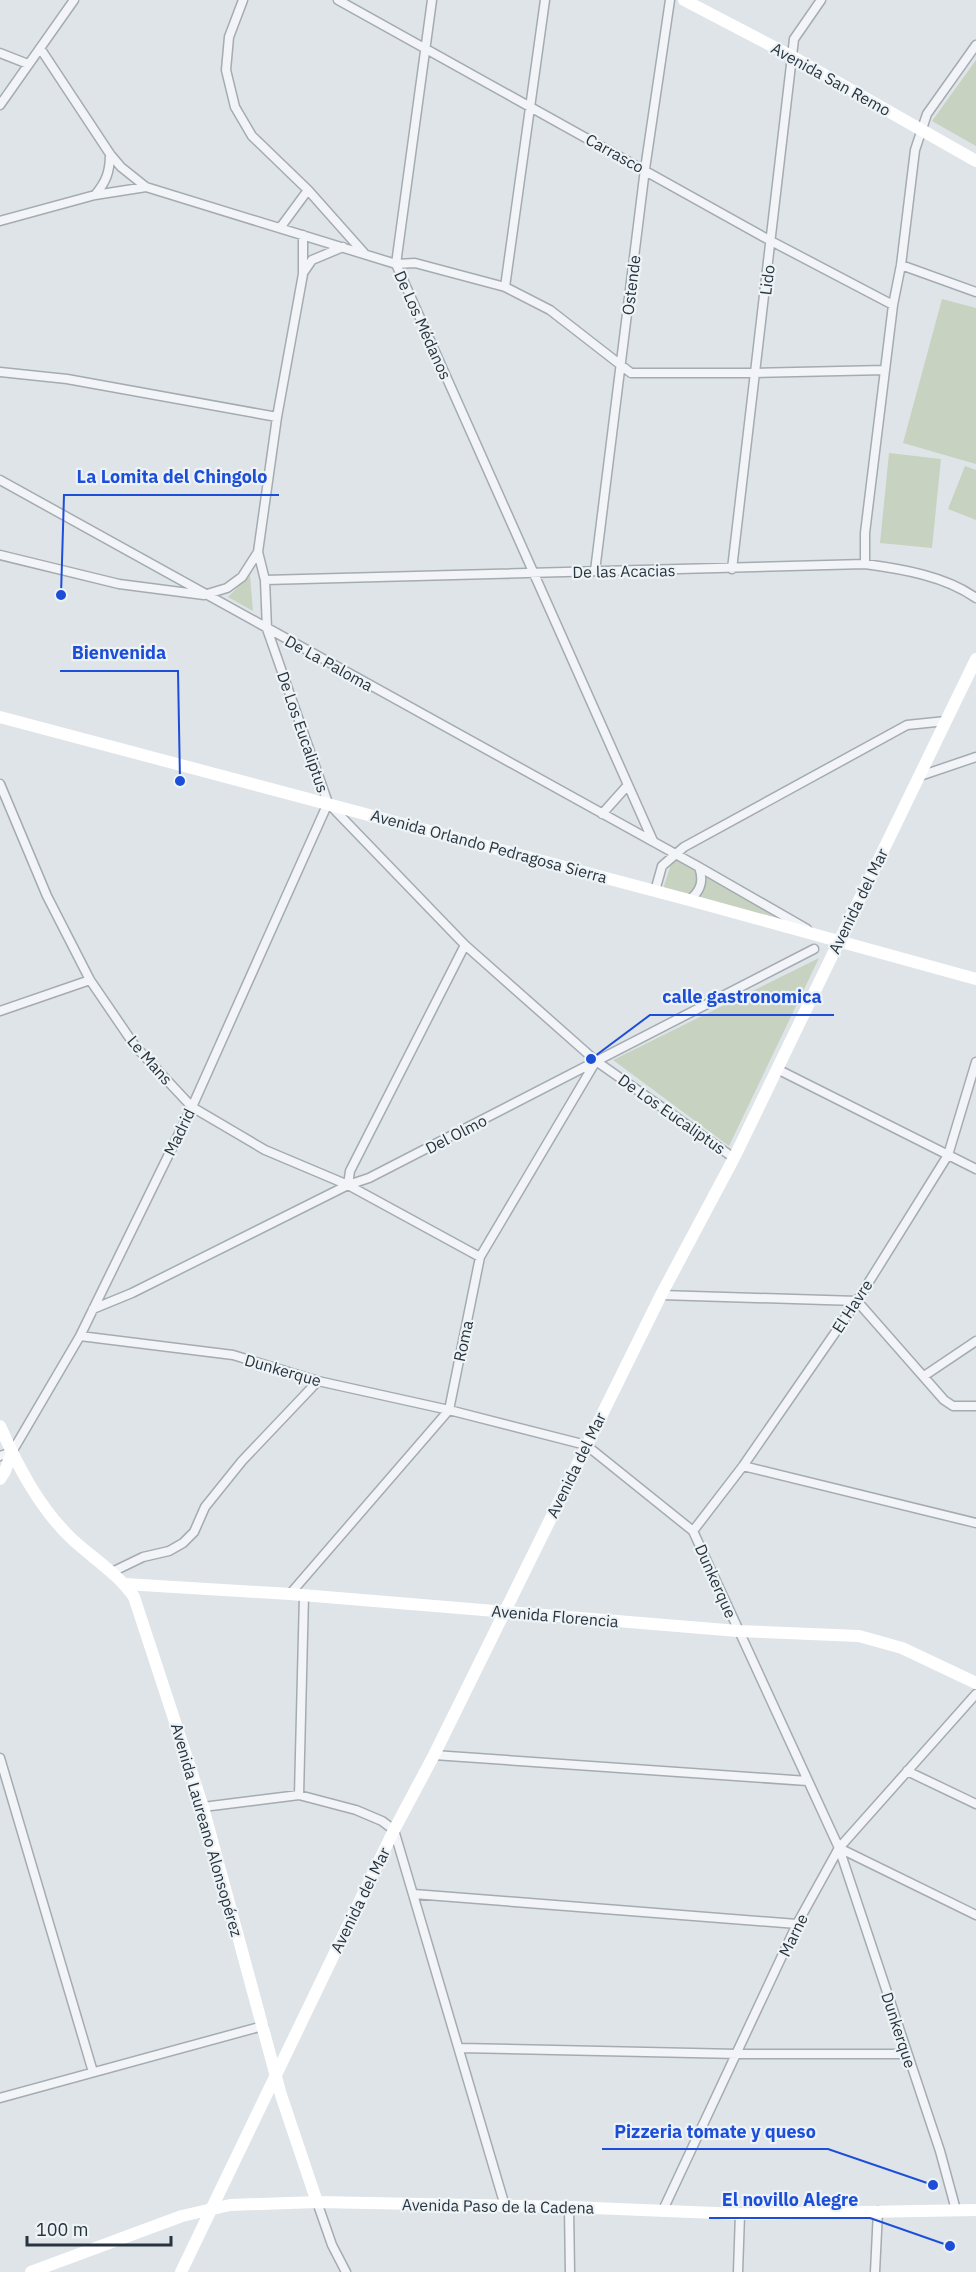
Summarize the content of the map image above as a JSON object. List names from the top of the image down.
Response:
{
  "streets": {
    "street": [
      "Avenida San Remo",
      "Carrasco",
      "Lido",
      "Ostende",
      "De Los Médanos",
      "De las Acacias",
      "De La Paloma",
      "De Los Eucaliptus",
      "Avenida Orlando Pedragosa Sierra",
      "Avenida del Mar",
      "Le Mans",
      "Madrid",
      "Del Olmo",
      "El Havre",
      "Roma",
      "Dunkerque",
      "Avenida Florencia",
      "Avenida Laureano Alonsopérez",
      "Marne",
      "Avenida Paso de la Cadena"
    ]
  },
  "crossings": [
    ["Avenida San Remo", "Lido"],
    ["Carrasco", "Lido"],
    ["Carrasco", "Ostende"],
    ["Lido", "De las Acacias"],
    ["Ostende", "De las Acacias"],
    ["De Los Médanos", "De las Acacias"],
    ["De Los Médanos", "De La Paloma"],
    ["De Los Médanos", "De Los Eucaliptus"],
    ["De las Acacias", "De Los Eucaliptus"],
    ["De La Paloma", "De Los Eucaliptus"],
    ["De La Paloma", "Avenida Orlando Pedragosa Sierra"],
    ["De Los Eucaliptus", "Avenida Orlando Pedragosa Sierra"],
    ["De Los Eucaliptus", "Avenida del Mar"],
    ["De Los Eucaliptus", "Madrid"],
    ["De Los Eucaliptus", "Del Olmo"],
    ["De Los Eucaliptus", "Roma"],
    ["Avenida Orlando Pedragosa Sierra", "Avenida del Mar"],
    ["Avenida Orlando Pedragosa Sierra", "Madrid"],
    ["Avenida del Mar", "Dunkerque"],
    ["Avenida del Mar", "Avenida Florencia"],
    ["Avenida del Mar", "Avenida Laureano Alonsopérez"],
    ["Avenida del Mar", "Avenida Paso de la Cadena"],
    ["Le Mans", "Madrid"],
    ["Le Mans", "Del Olmo"],
    ["Le Mans", "Roma"],
    ["Madrid", "Del Olmo"],
    ["Madrid", "Dunkerque"],
    ["Madrid", "Avenida Laureano Alonsopérez"],
    ["Del Olmo", "Roma"],
    ["El Havre", "Dunkerque"],
    ["Roma", "Dunkerque"],
    ["Roma", "Avenida Florencia"],
    ["Dunkerque", "Avenida Florencia"],
    ["Dunkerque", "Marne"],
    ["Dunkerque", "Avenida Paso de la Cadena"],
    ["Avenida Florencia", "Avenida Laureano Alonsopérez"],
    ["Avenida Laureano Alonsopérez", "Avenida Paso de la Cadena"],
    ["Marne", "Avenida Paso de la Cadena"]
  ],
  "places": [
    "La Lomita del Chingolo",
    "Bienvenida",
    "calle gastronomica",
    "Pizzeria tomate y queso",
    "El novillo Alegre"
  ],
  "scale_bar": "100 m"
}
